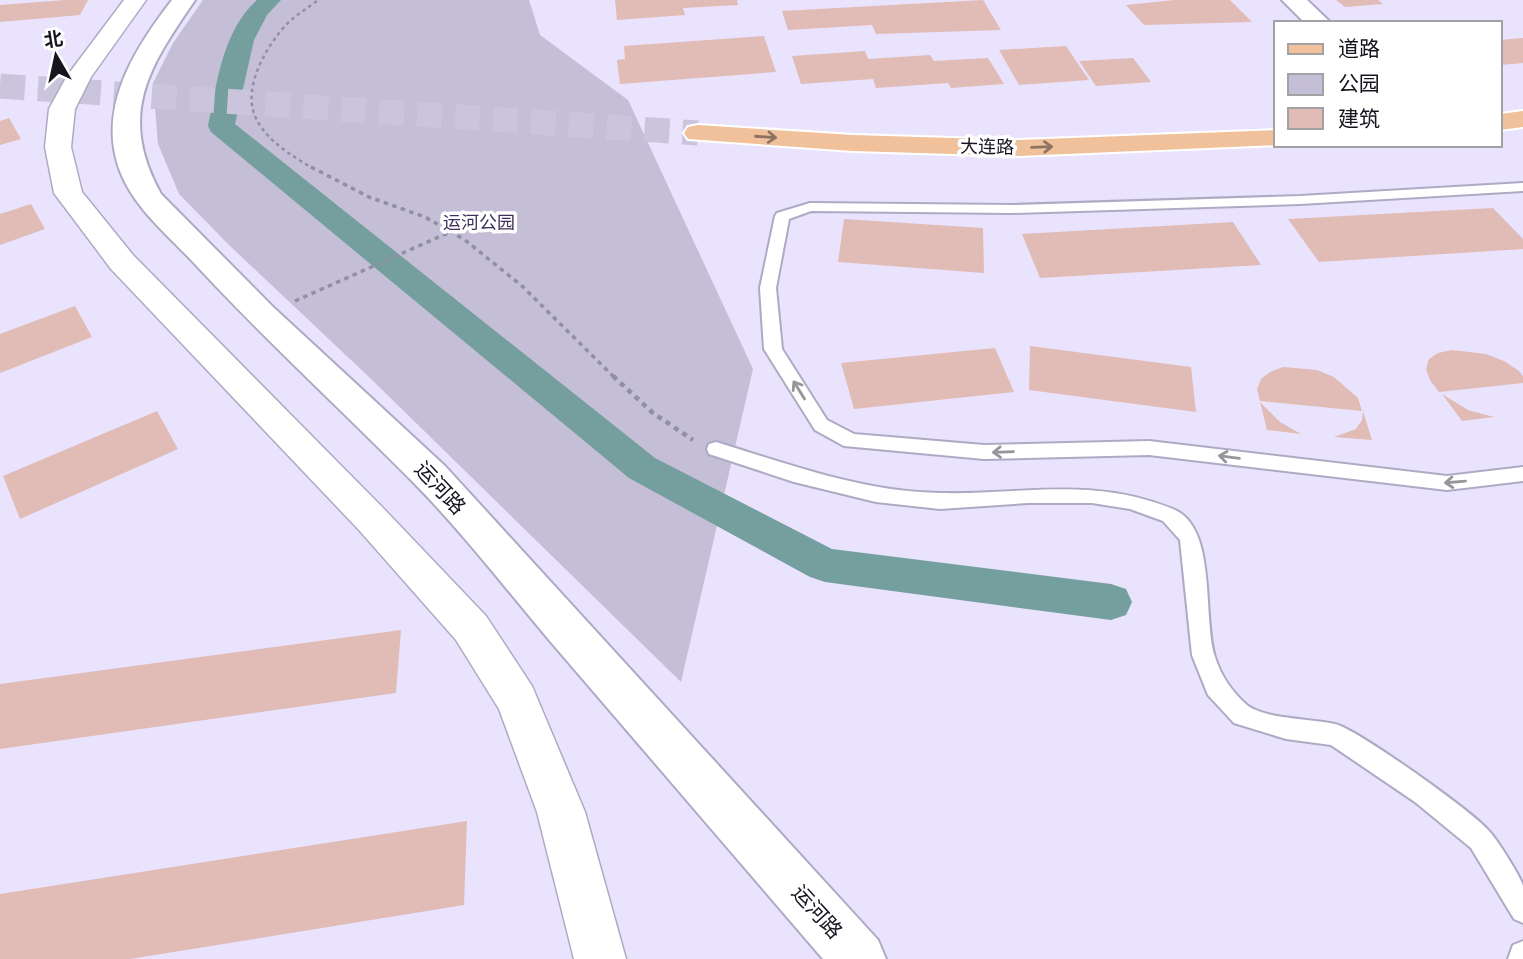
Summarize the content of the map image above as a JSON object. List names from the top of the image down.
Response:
{
  "streets": {
    "main road": ["大连路"],
    "street": ["运河路"]
  },
  "one_way": ["大连路"],
  "parks": ["运河公园"],
  "legend": ["道路", "公园", "建筑"],
  "north": "top"
}
